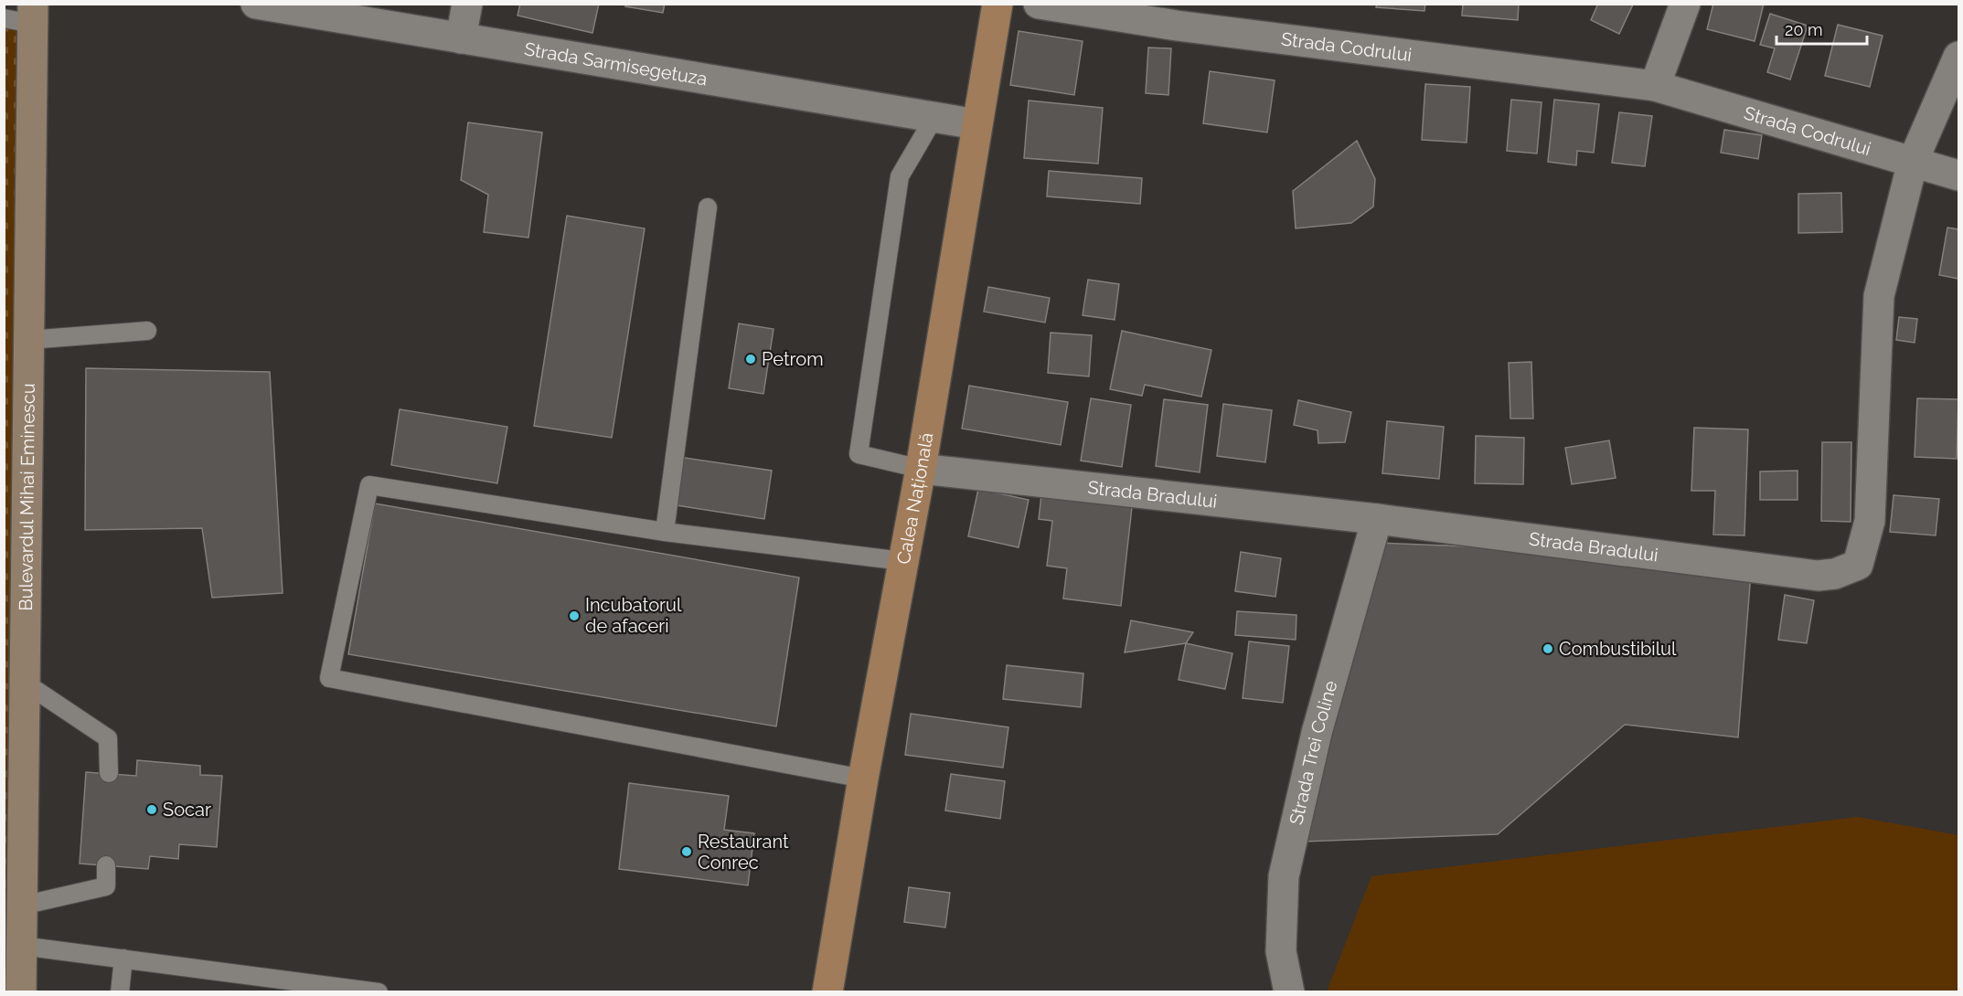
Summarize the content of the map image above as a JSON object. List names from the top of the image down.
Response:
{
  "streets": {
    "main road": ["Bulevardul Mihai Eminescu", "Calea Națională"],
    "street": [
      "Strada Codrului",
      "Strada Sarmisegetuza",
      "Strada Bradului",
      "Strada Trei Coline"
    ]
  },
  "crossings": [
    ["Strada Codrului", "Strada Bradului"],
    ["Strada Sarmisegetuza", "Calea Națională"],
    ["Strada Bradului", "Calea Națională"],
    ["Strada Bradului", "Strada Trei Coline"]
  ],
  "places": [
    "Petrom",
    "Incubatorul de afaceri",
    "Combustibilul",
    "Socar",
    "Restaurant Conrec"
  ],
  "scale_bar": "20 m"
}
